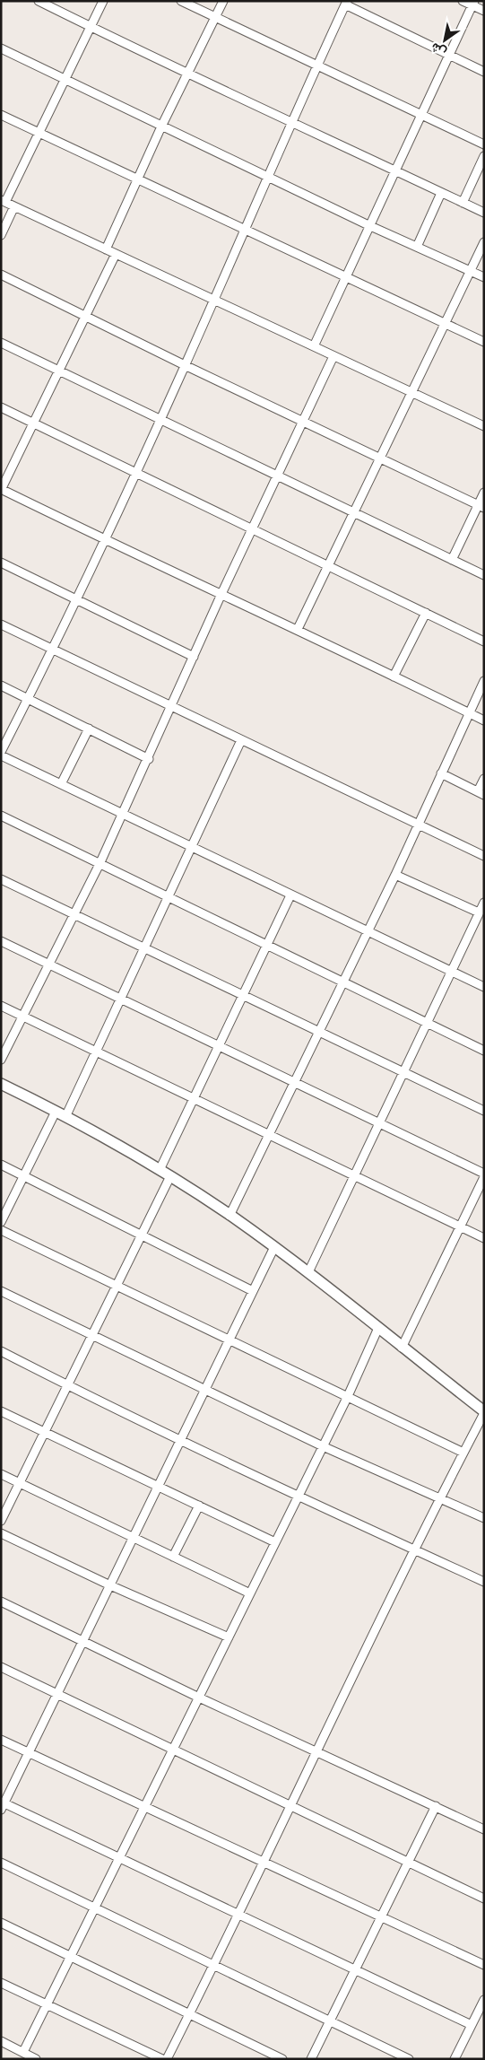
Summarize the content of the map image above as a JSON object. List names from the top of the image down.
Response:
{
  "north": "bottom left"
}
